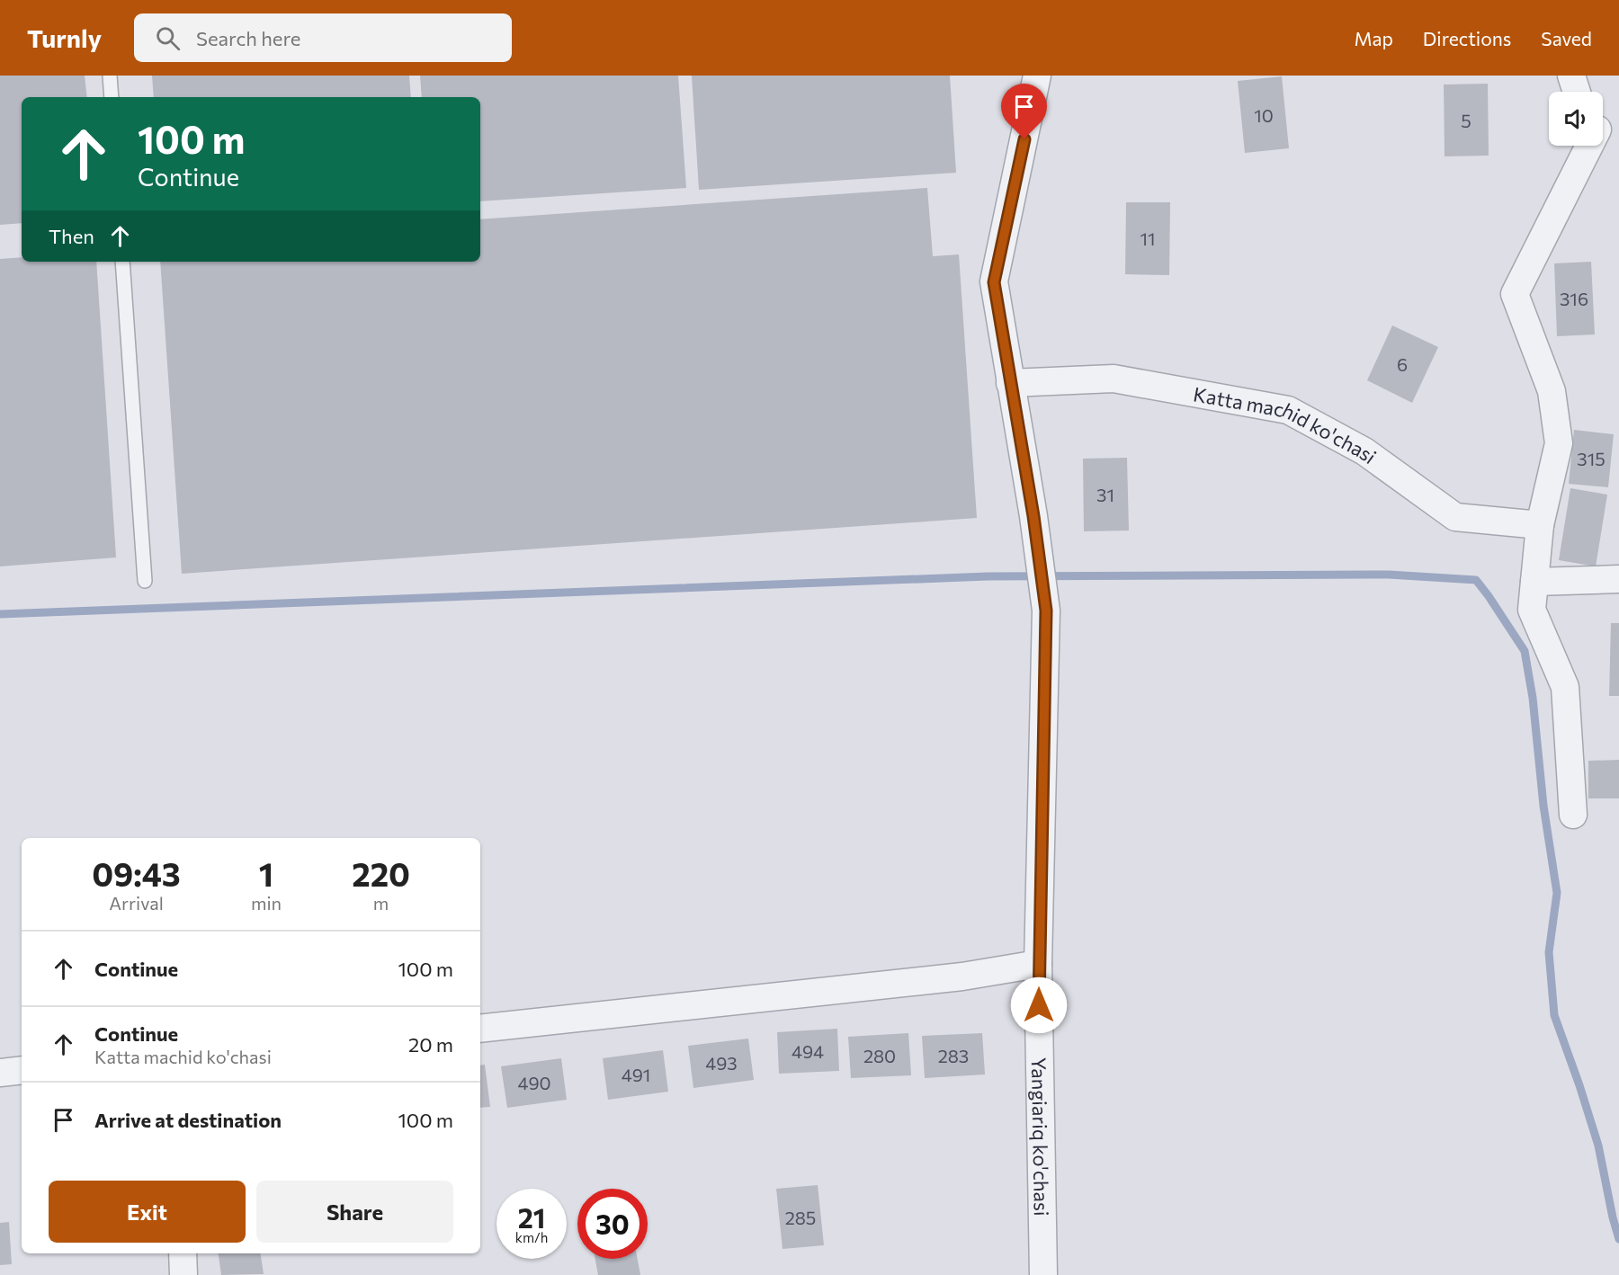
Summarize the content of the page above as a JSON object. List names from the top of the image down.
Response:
{
  "streets": {
    "street": ["Katta machid ko'chasi", "Yangiariq ko'chasi"]
  },
  "crossings": [
    ["Katta machid ko'chasi", "Yangiariq ko'chasi"]
  ],
  "house_numbers": [
    "10",
    "5",
    "11",
    "316",
    "6",
    "315",
    "31",
    "494",
    "280",
    "283",
    "493",
    "491",
    "490",
    "285"
  ],
  "page": {
    "header": "Turnly",
    "search": "Search here",
    "nav": ["Map", "Directions", "Saved"],
    "turn": ["100 m", "Continue"],
    "then": "Then",
    "eta": [
      "09:43",
      "Arrival",
      "1",
      "min",
      "220",
      "m"
    ],
    "list": [
      {
        "name": "Continue",
        "value": "100 m"
      },
      {
        "name": "Continue",
        "note": "Katta machid ko'chasi",
        "value": "20 m"
      },
      {
        "name": "Arrive at destination",
        "value": "100 m"
      }
    ],
    "buttons": ["Exit", "Share"],
    "speed": "21 km/h",
    "limit": "30"
  }
}
